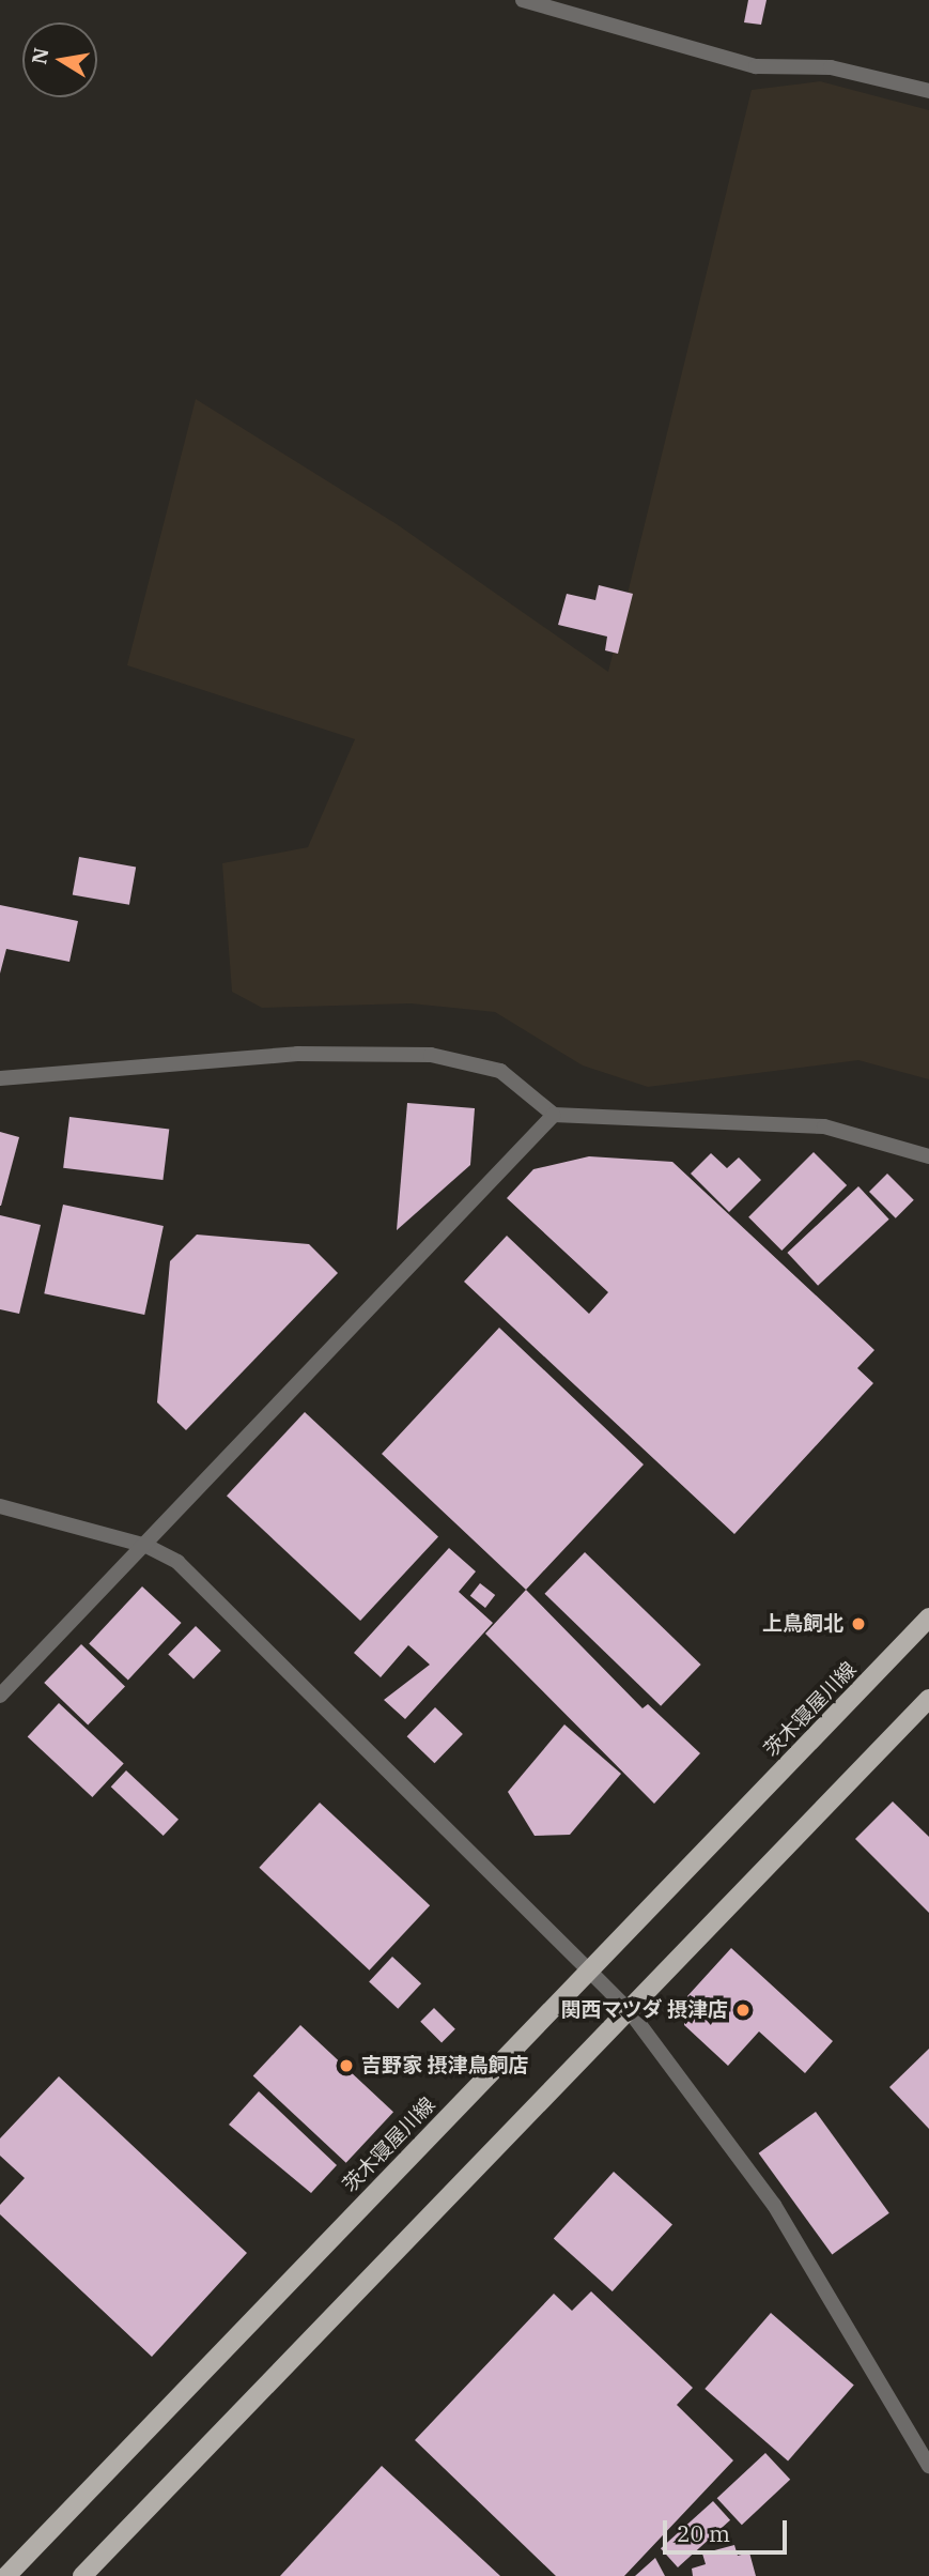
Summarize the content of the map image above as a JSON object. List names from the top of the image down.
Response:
{
  "streets": {
    "main road": ["茨木寝屋川線"]
  },
  "places": ["上鳥飼北", "関西マツダ 摂津店", "吉野家 摂津鳥飼店"],
  "scale_bar": "20 m",
  "north": "left"
}
